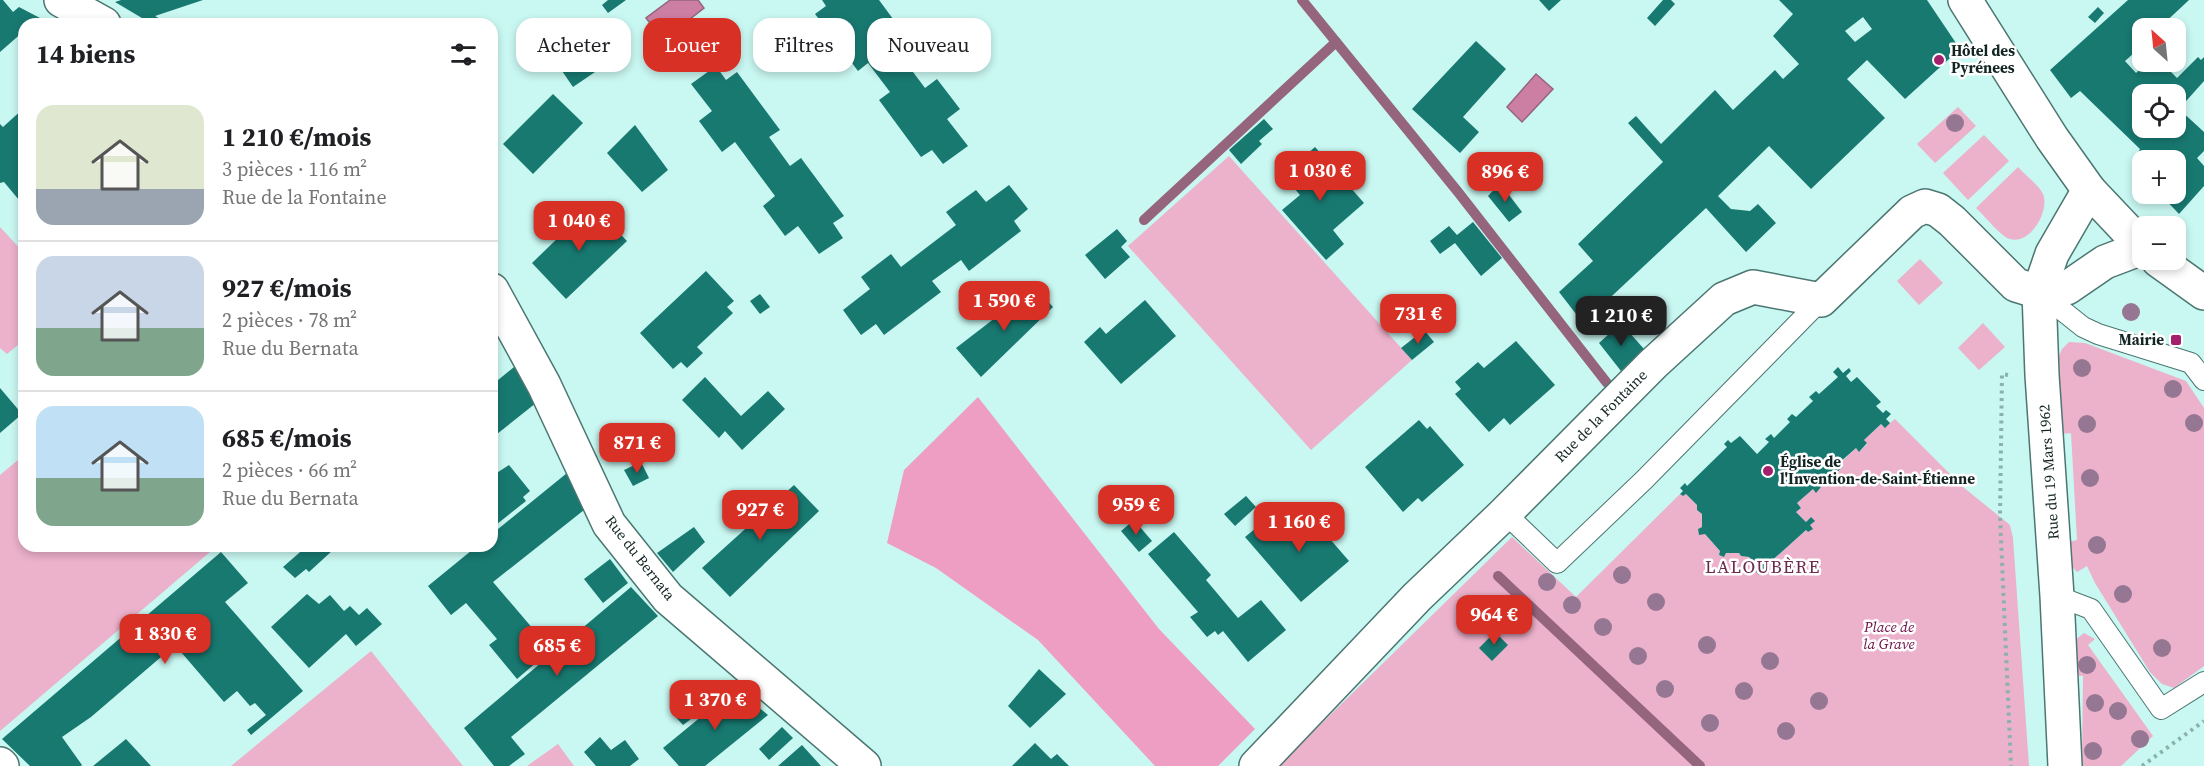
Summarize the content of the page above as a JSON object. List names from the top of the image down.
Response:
{
  "streets": {
    "street": ["Rue de la Fontaine", "Rue du 19 Mars 1962", "Rue du Bernata"]
  },
  "districts": ["LALOUBÈRE"],
  "parks": ["Place de la Grave"],
  "places": {
    "other": ["Hôtel des Pyrénees", "Église de l'Invention-de-Saint-Étienne"],
    "transit": ["Mairie"]
  },
  "north": "top left",
  "page": {
    "map_buttons": ["+", "−"],
    "chip": [
      "Acheter",
      "Louer",
      "Filtres",
      "Nouveau"
    ],
    "heading": "14 biens",
    "list": [
      {
        "name": "1 210 €/mois",
        "note": "3 pièces · 116 m² · Rue de la Fontaine"
      },
      {
        "name": "927 €/mois",
        "note": "2 pièces · 78 m² · Rue du Bernata"
      },
      {
        "name": "685 €/mois",
        "note": "2 pièces · 66 m² · Rue du Bernata"
      }
    ],
    "price": [
      "1 030 €",
      "896 €",
      "1 040 €",
      "1 590 €",
      "731 €",
      "1 210 €",
      "871 €",
      "959 €",
      "927 €",
      "1 160 €",
      "964 €",
      "1 830 €",
      "685 €",
      "1 370 €"
    ]
  }
}
